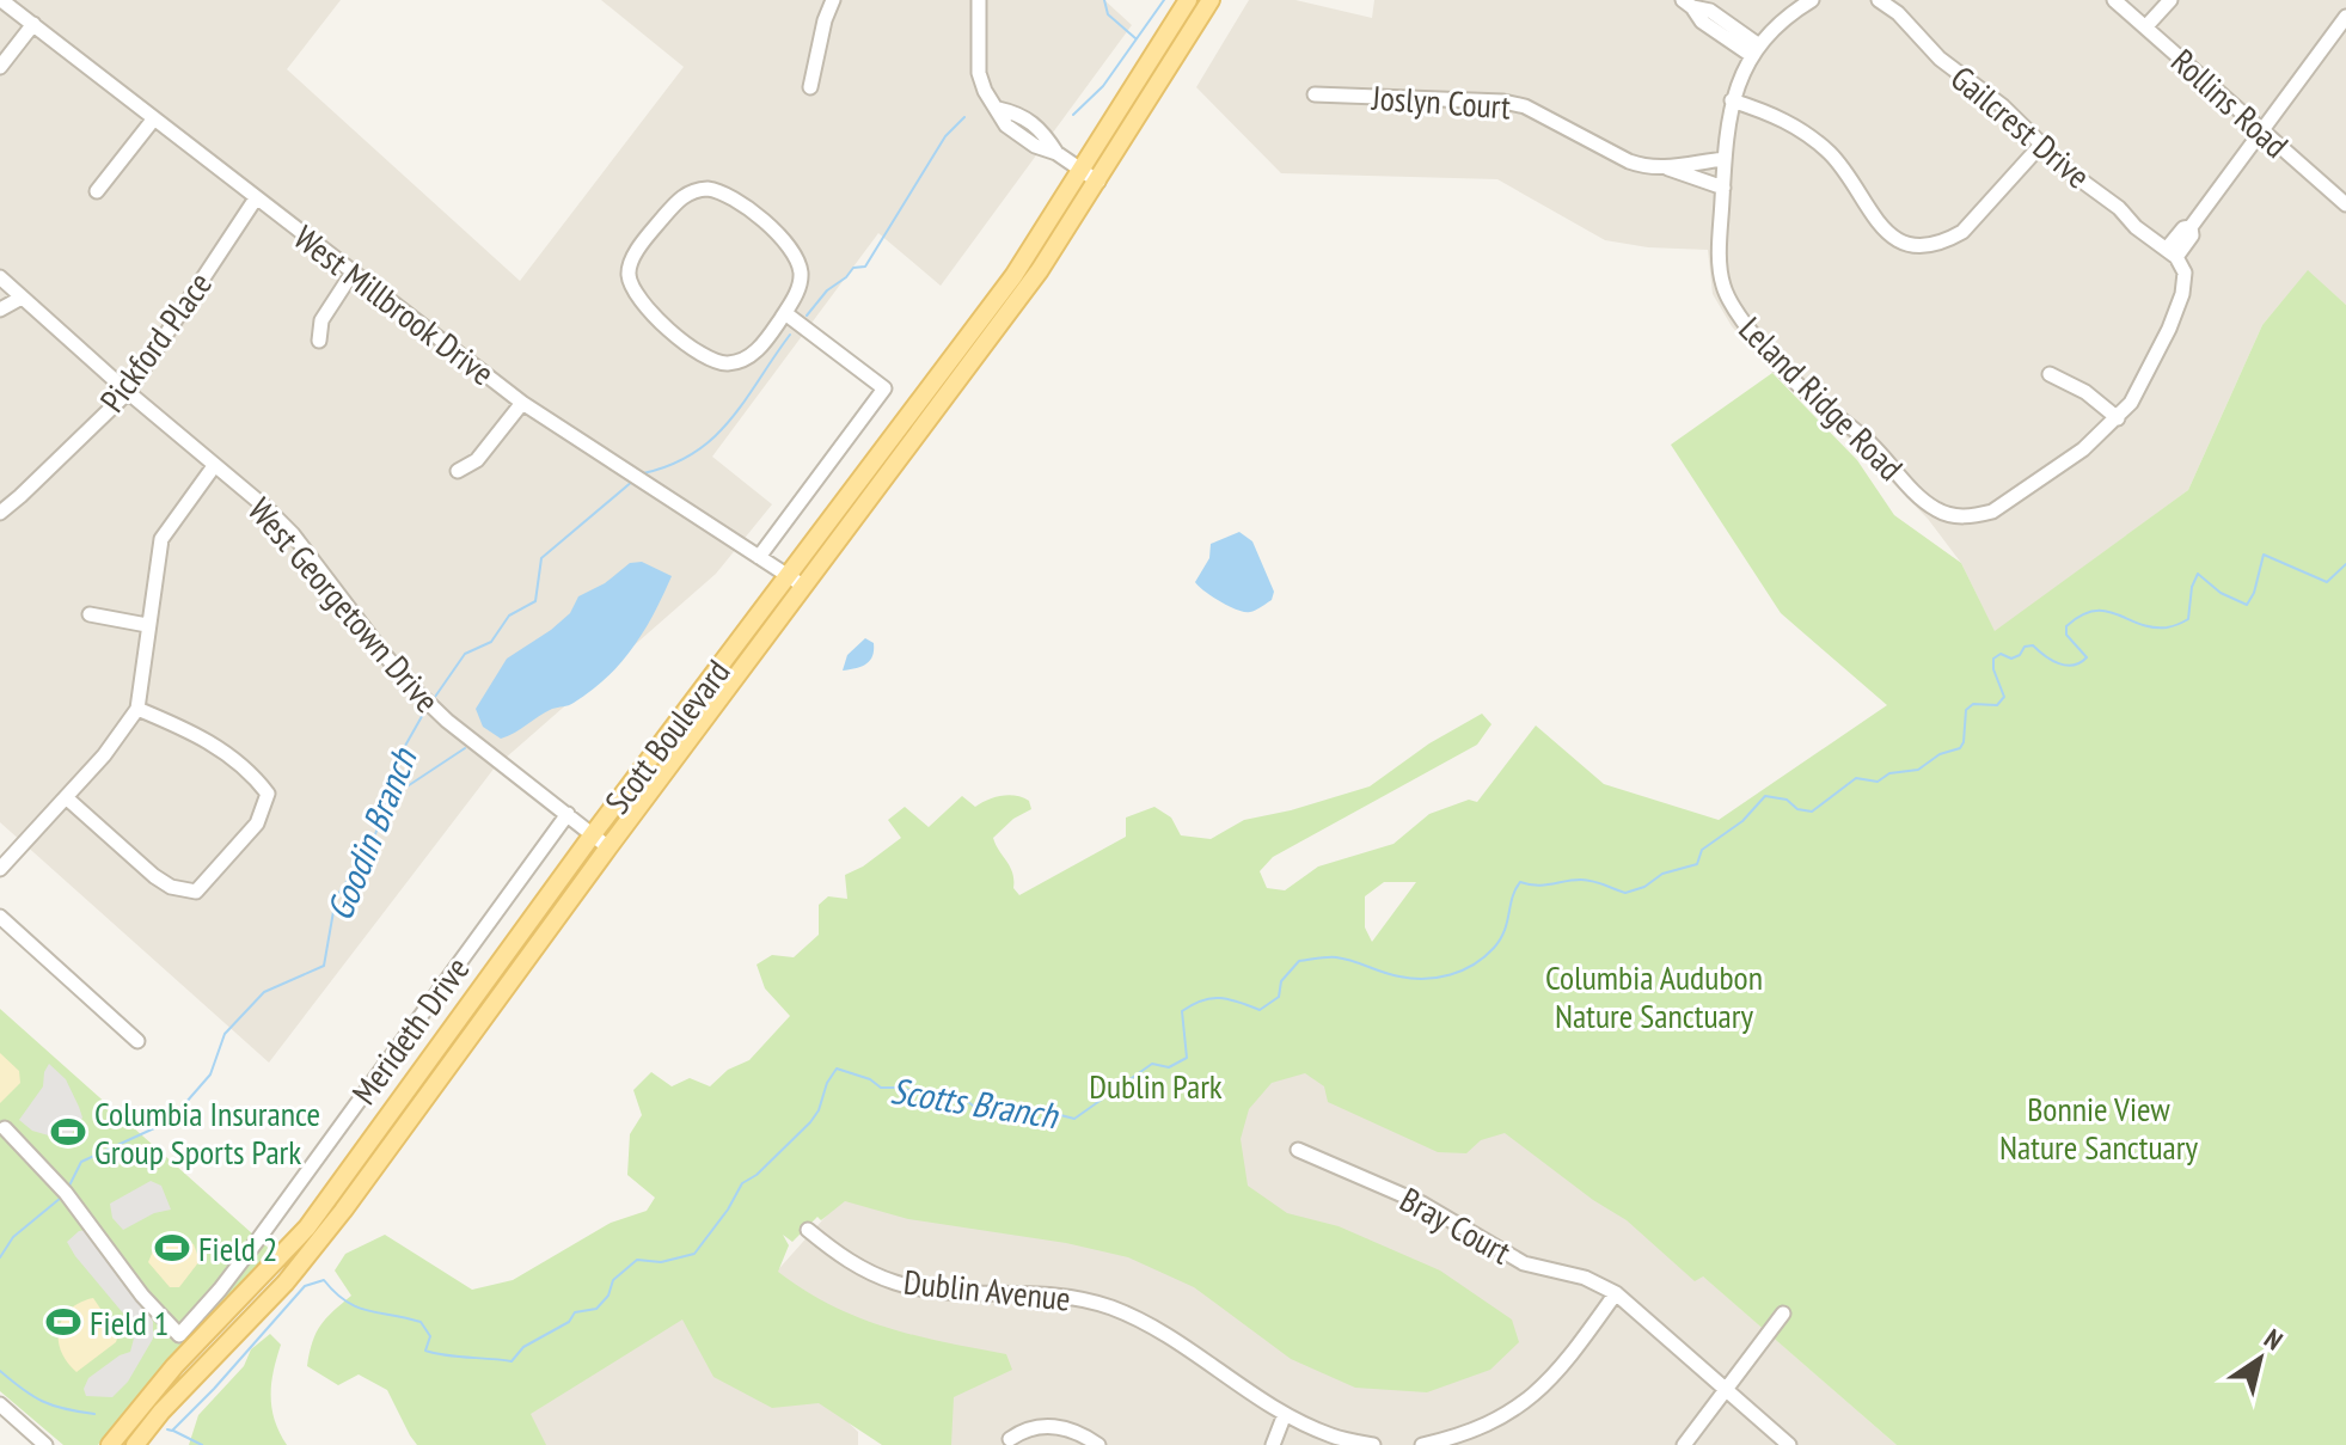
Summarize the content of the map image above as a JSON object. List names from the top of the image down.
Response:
{
  "streets": {
    "main road": ["Scott Boulevard"],
    "street": [
      "Joslyn Court",
      "Rollins Road",
      "Gailcrest Drive",
      "West Millbrook Drive",
      "Pickford Place",
      "Leland Ridge Road",
      "West Georgetown Drive",
      "Merideth Drive",
      "Bray Court",
      "Dublin Avenue"
    ]
  },
  "crossings": [
    ["Joslyn Court", "Leland Ridge Road"],
    ["West Millbrook Drive", "Pickford Place"],
    ["West Millbrook Drive", "Scott Boulevard"],
    ["Pickford Place", "West Georgetown Drive"],
    ["West Georgetown Drive", "Scott Boulevard"],
    ["West Georgetown Drive", "Merideth Drive"]
  ],
  "water": ["Goodin Branch", "Scotts Branch"],
  "parks": ["Columbia Audubon Nature Sanctuary", "Dublin Park", "Bonnie View Nature Sanctuary"],
  "places": {
    "sports": ["Columbia Insurance Group Sports Park", "Field 2", "Field 1"]
  },
  "north": "top right"
}
